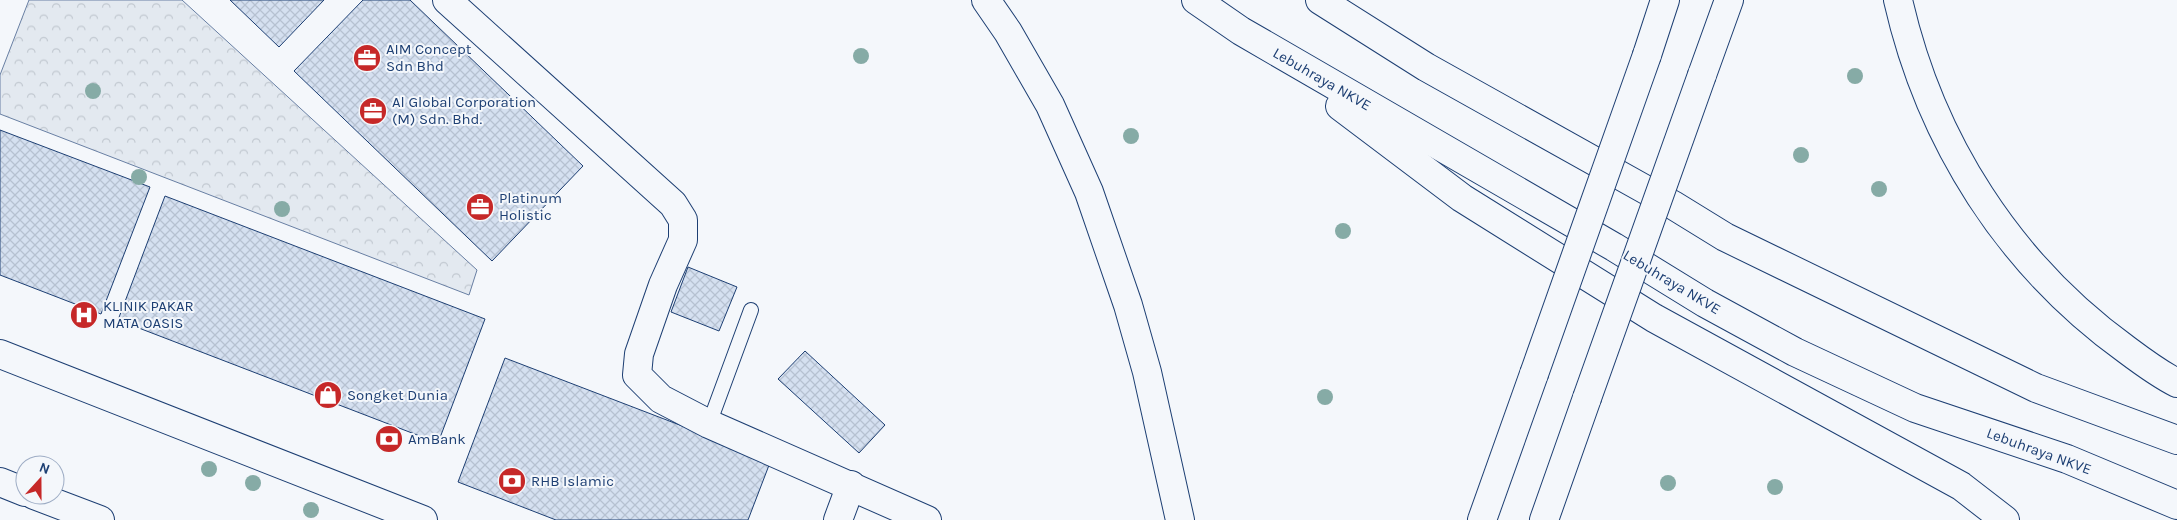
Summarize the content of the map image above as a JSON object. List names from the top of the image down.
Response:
{
  "streets": {
    "main road": ["Lebuhraya NKVE"]
  },
  "places": {
    "office": ["AIM Concept Sdn Bhd", "Al Global Corporation (M) Sdn. Bhd.", "Platinum Holistic"],
    "hospital": ["KLINIK PAKAR MATA OASIS"],
    "shop": ["Songket Dunia"],
    "bank": ["AmBank", "RHB Islamic"]
  },
  "north": "top"
}
